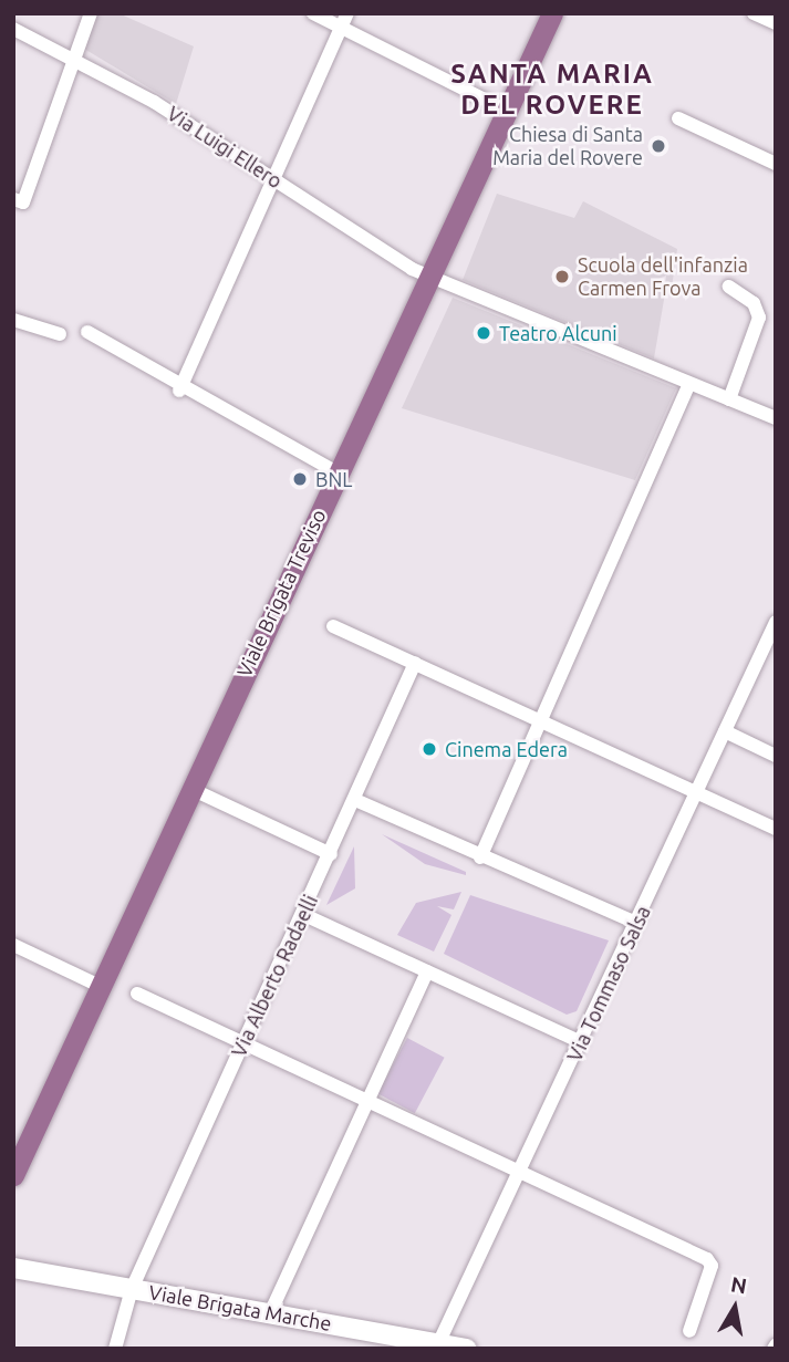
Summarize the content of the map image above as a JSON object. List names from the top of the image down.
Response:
{
  "streets": {
    "main road": ["Viale Brigata Treviso"],
    "street": [
      "Via Luigi Ellero",
      "Via Alberto Radaelli",
      "Via Tommaso Salsa",
      "Viale Brigata Marche"
    ]
  },
  "crossings": [
    ["Via Luigi Ellero", "Viale Brigata Treviso"],
    ["Via Alberto Radaelli", "Viale Brigata Marche"],
    ["Via Tommaso Salsa", "Viale Brigata Marche"]
  ],
  "districts": ["SANTA MARIA DEL ROVERE"],
  "places": [
    "Chiesa di Santa Maria del Rovere",
    "Scuola dell'infanzia Carmen Frova",
    "Teatro Alcuni",
    "BNL",
    "Cinema Edera"
  ],
  "north": "top"
}
